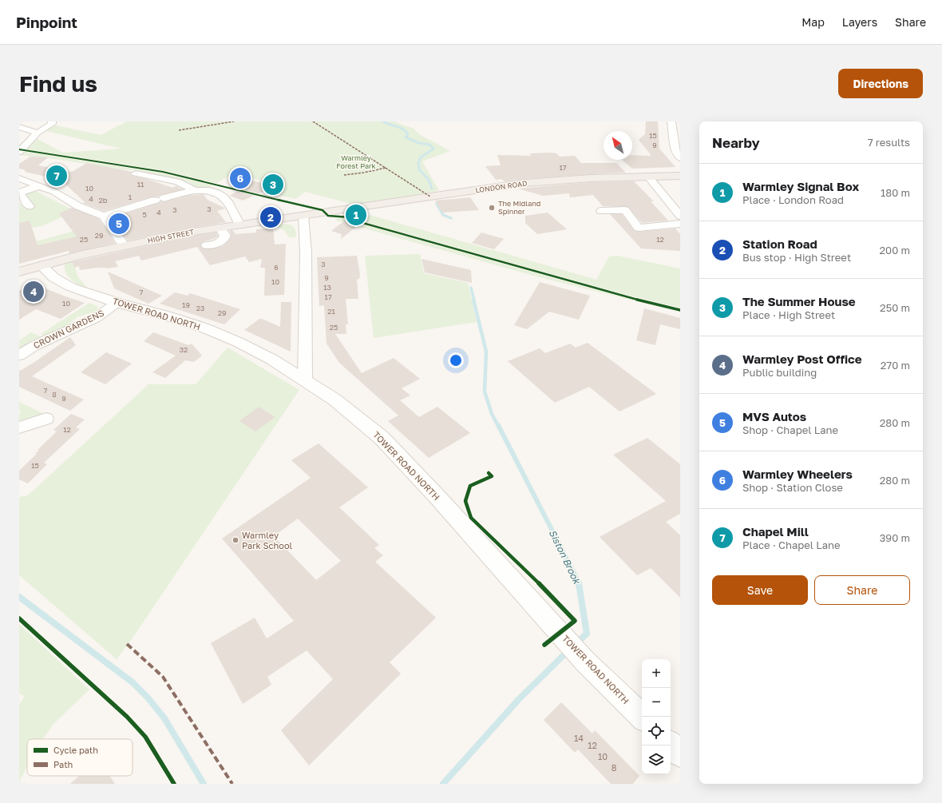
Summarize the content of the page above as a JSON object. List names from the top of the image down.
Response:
{
  "streets": {
    "main road": ["LONDON ROAD", "HIGH STREET"],
    "street": ["TOWER ROAD NORTH", "CROWN GARDENS"]
  },
  "crossings": [
    ["LONDON ROAD", "HIGH STREET"],
    ["HIGH STREET", "TOWER ROAD NORTH"],
    ["TOWER ROAD NORTH", "CROWN GARDENS"]
  ],
  "water": ["Siston Brook"],
  "parks": ["Warmley Forest Park"],
  "places": ["The Midland Spinner", "Warmley Park School"],
  "house_numbers": [
    "15",
    "9",
    "17",
    "11",
    "10",
    "1",
    "4",
    "2b",
    "3",
    "3",
    "4",
    "5",
    "29",
    "25",
    "12",
    "3",
    "6",
    "9",
    "10",
    "13",
    "7",
    "17",
    "10",
    "19",
    "23",
    "21",
    "29",
    "25",
    "32",
    "7",
    "8",
    "9",
    "12",
    "15",
    "14",
    "12",
    "10",
    "8"
  ],
  "legend": ["Cycle path", "Path"],
  "north": "top left",
  "page": {
    "header": "Pinpoint",
    "nav": ["Map", "Layers", "Share"],
    "buttons": [
      "Directions",
      ["Save", "Share"]
    ],
    "title": "Find us",
    "heading": ["Nearby", "7 results"],
    "list": [
      {
        "mark": "1",
        "name": "Warmley Signal Box",
        "note": "Place · London Road",
        "value": "180 m"
      },
      {
        "mark": "2",
        "name": "Station Road",
        "note": "Bus stop · High Street",
        "value": "200 m"
      },
      {
        "mark": "3",
        "name": "The Summer House",
        "note": "Place · High Street",
        "value": "250 m"
      },
      {
        "mark": "4",
        "name": "Warmley Post Office",
        "note": "Public building",
        "value": "270 m"
      },
      {
        "mark": "5",
        "name": "MVS Autos",
        "note": "Shop · Chapel Lane",
        "value": "280 m"
      },
      {
        "mark": "6",
        "name": "Warmley Wheelers",
        "note": "Shop · Station Close",
        "value": "280 m"
      },
      {
        "mark": "7",
        "name": "Chapel Mill",
        "note": "Place · Chapel Lane",
        "value": "390 m"
      }
    ],
    "pins": [
      "7",
      "6",
      "3",
      "1",
      "2",
      "5",
      "4"
    ],
    "map_buttons": ["+", "−"]
  }
}
